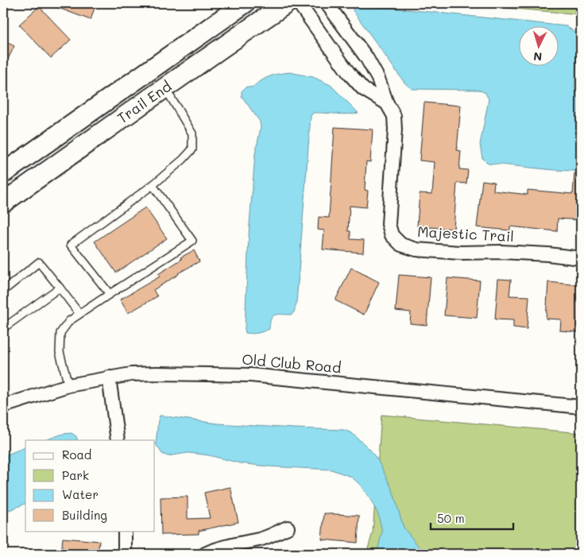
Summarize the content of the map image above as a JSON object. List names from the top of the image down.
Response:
{
  "streets": {
    "street": ["Trail End", "Majestic Trail", "Old Club Road"]
  },
  "legend": [
    "Road",
    "Park",
    "Water",
    "Building"
  ],
  "scale_bar": "50 m",
  "north": "bottom"
}
